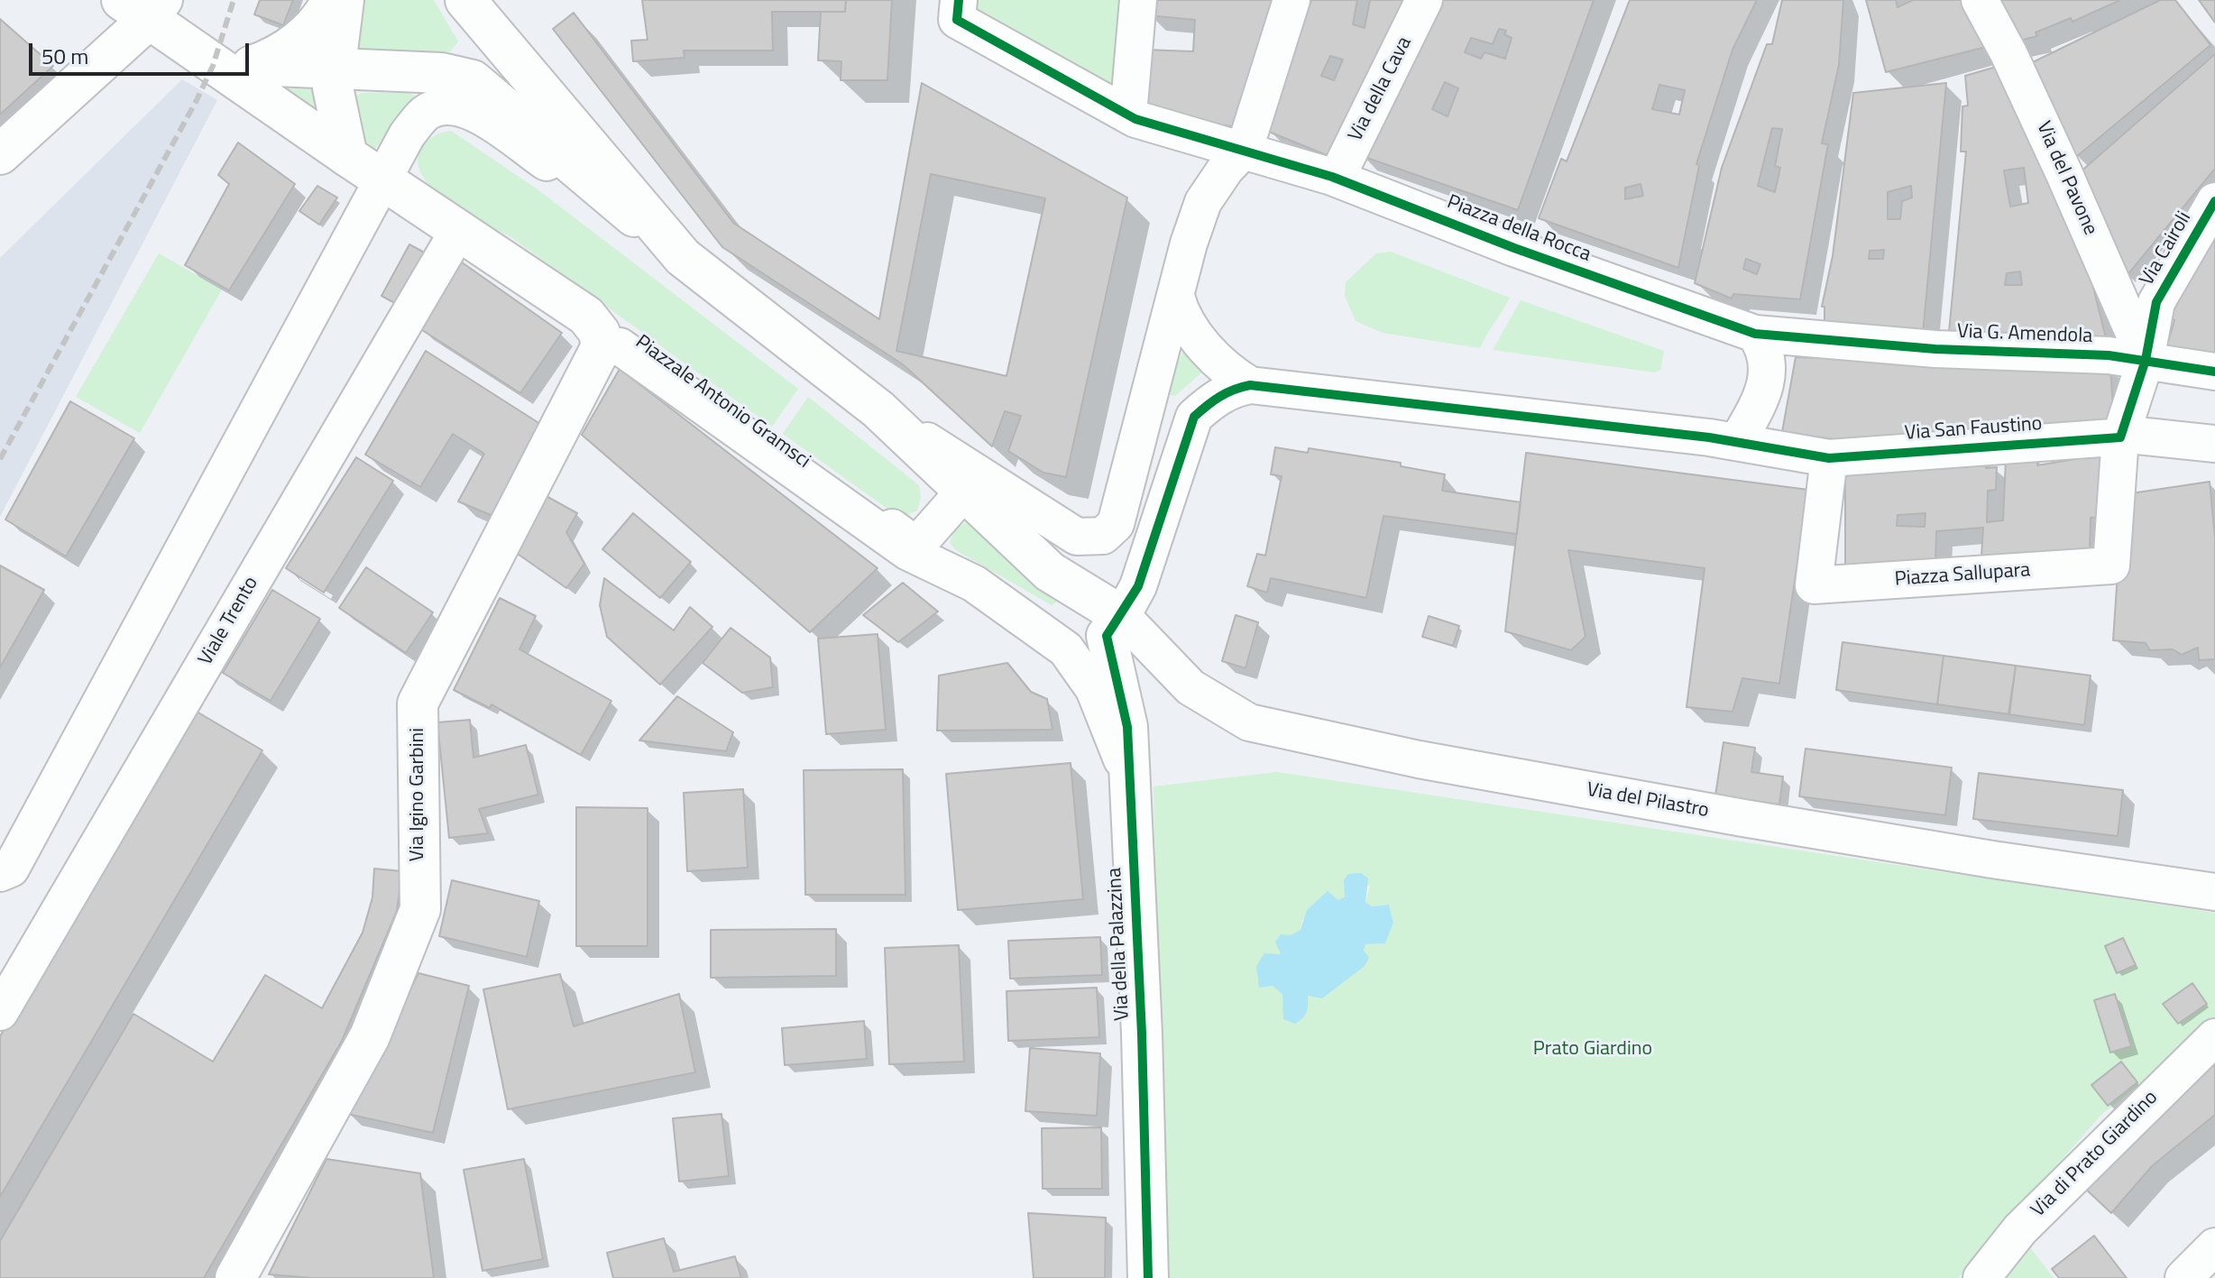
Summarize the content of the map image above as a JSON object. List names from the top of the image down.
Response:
{
  "streets": {
    "main road": ["Piazzale Antonio Gramsci", "Via Igino Garbini", "Via della Palazzina"],
    "street": [
      "Via della Cava",
      "Via del Pavone",
      "Piazza della Rocca",
      "Via Cairoli",
      "Via G. Amendola",
      "Via San Faustino",
      "Piazza Sallupara",
      "Viale Trento",
      "Via del Pilastro",
      "Via di Prato Giardino"
    ]
  },
  "crossings": [
    ["Via della Cava", "Piazza della Rocca"],
    ["Via del Pavone", "Via Cairoli"],
    ["Via del Pavone", "Via G. Amendola"],
    ["Piazza della Rocca", "Via G. Amendola"],
    ["Via Cairoli", "Via G. Amendola"],
    ["Via Cairoli", "Via San Faustino"],
    ["Via Cairoli", "Piazza Sallupara"],
    ["Piazzale Antonio Gramsci", "Viale Trento"],
    ["Piazzale Antonio Gramsci", "Via Igino Garbini"],
    ["Piazzale Antonio Gramsci", "Via della Palazzina"],
    ["Via San Faustino", "Piazza Sallupara"],
    ["Via del Pilastro", "Via della Palazzina"]
  ],
  "parks": ["Prato Giardino"],
  "scale_bar": "50 m"
}
